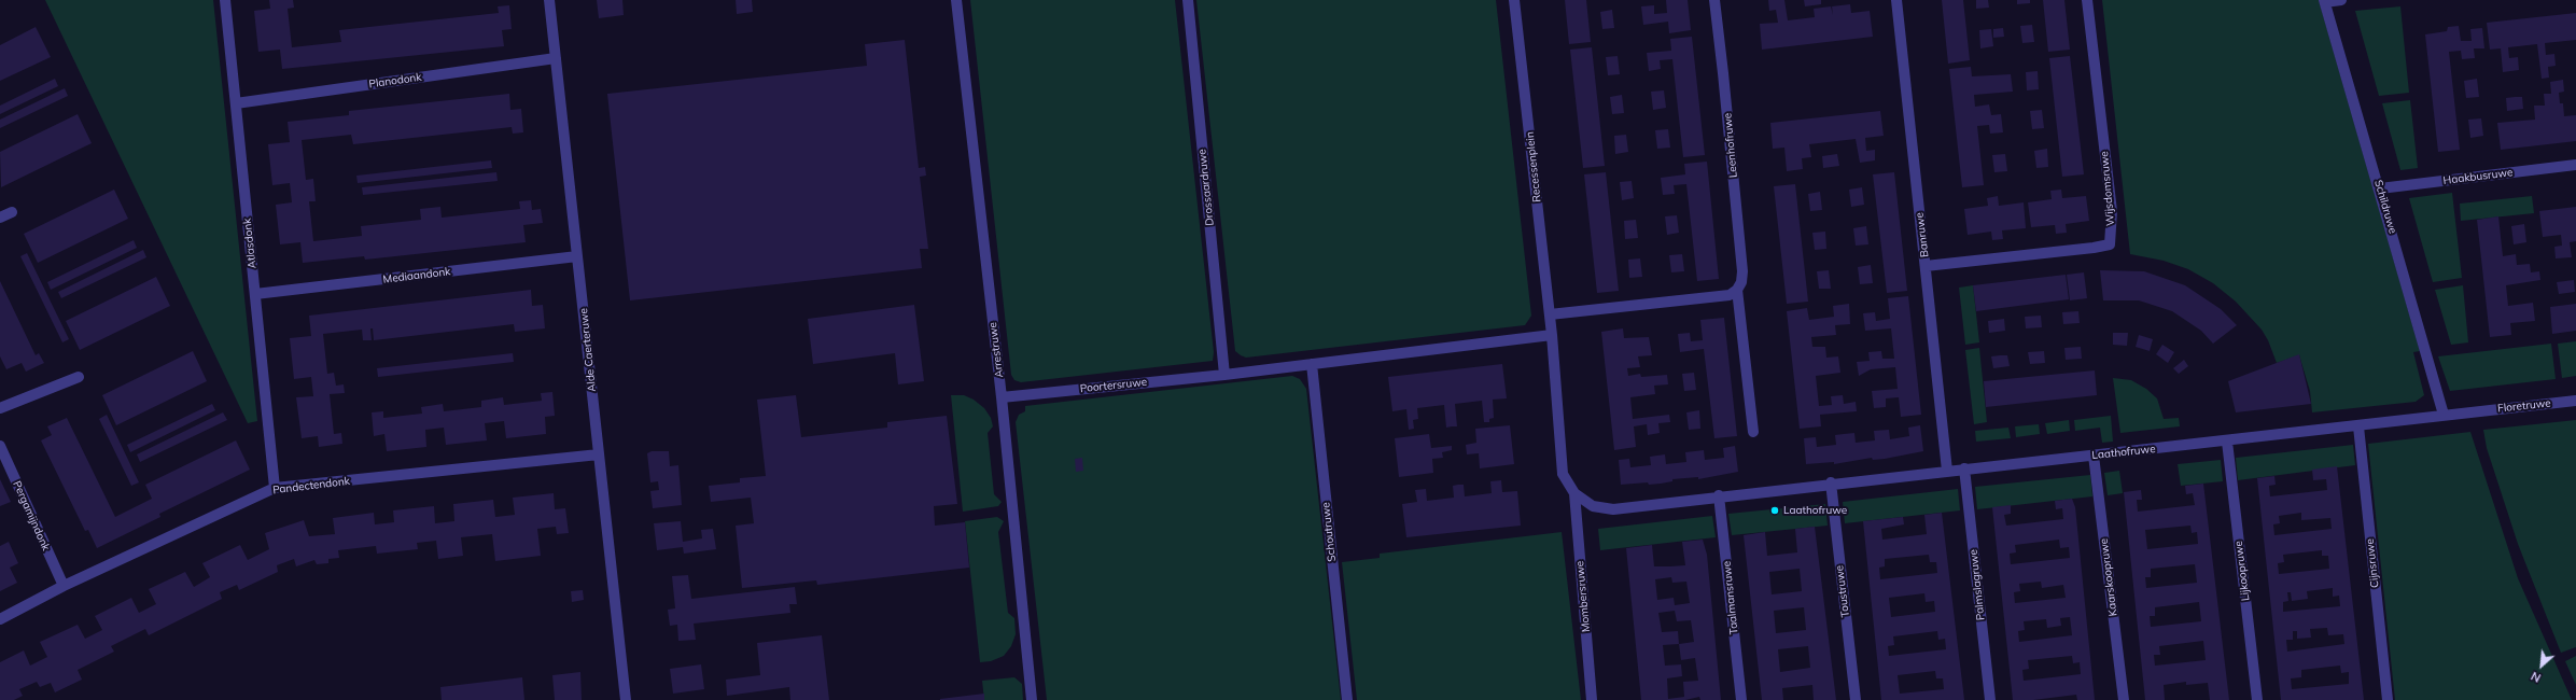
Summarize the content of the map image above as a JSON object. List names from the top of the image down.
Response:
{
  "streets": {
    "street": [
      "Planodonk",
      "Leenhofruwe",
      "Recessenplein",
      "Haakbusruwe",
      "Drossaardruwe",
      "Wijsdomsruwe",
      "Schildruwe",
      "Banruwe",
      "Atlasdonk",
      "Mediaandonk",
      "Alde Caerteruwe",
      "Arrestruwe",
      "Poortersruwe",
      "Floretruwe",
      "Laathofruwe",
      "Pandectendonk",
      "Pergamijndonk",
      "Schoutruwe",
      "Cijnsruwe",
      "Lijkoopruwe",
      "Kaarskoopruwe",
      "Palmslagruwe",
      "Toustruwe",
      "Mombersruwe",
      "Taalmansruwe"
    ]
  },
  "crossings": [
    ["Planodonk", "Atlasdonk"],
    ["Planodonk", "Alde Caerteruwe"],
    ["Recessenplein", "Laathofruwe"],
    ["Recessenplein", "Mombersruwe"],
    ["Haakbusruwe", "Schildruwe"],
    ["Drossaardruwe", "Poortersruwe"],
    ["Wijsdomsruwe", "Banruwe"],
    ["Schildruwe", "Laathofruwe"],
    ["Banruwe", "Laathofruwe"],
    ["Atlasdonk", "Mediaandonk"],
    ["Atlasdonk", "Pandectendonk"],
    ["Mediaandonk", "Alde Caerteruwe"],
    ["Alde Caerteruwe", "Pandectendonk"],
    ["Arrestruwe", "Poortersruwe"],
    ["Floretruwe", "Laathofruwe"],
    ["Laathofruwe", "Cijnsruwe"],
    ["Laathofruwe", "Lijkoopruwe"],
    ["Laathofruwe", "Kaarskoopruwe"],
    ["Laathofruwe", "Palmslagruwe"],
    ["Laathofruwe", "Toustruwe"],
    ["Laathofruwe", "Mombersruwe"],
    ["Laathofruwe", "Taalmansruwe"],
    ["Pandectendonk", "Pergamijndonk"]
  ],
  "places": ["Laathofruwe"],
  "north": "bottom left"
}
